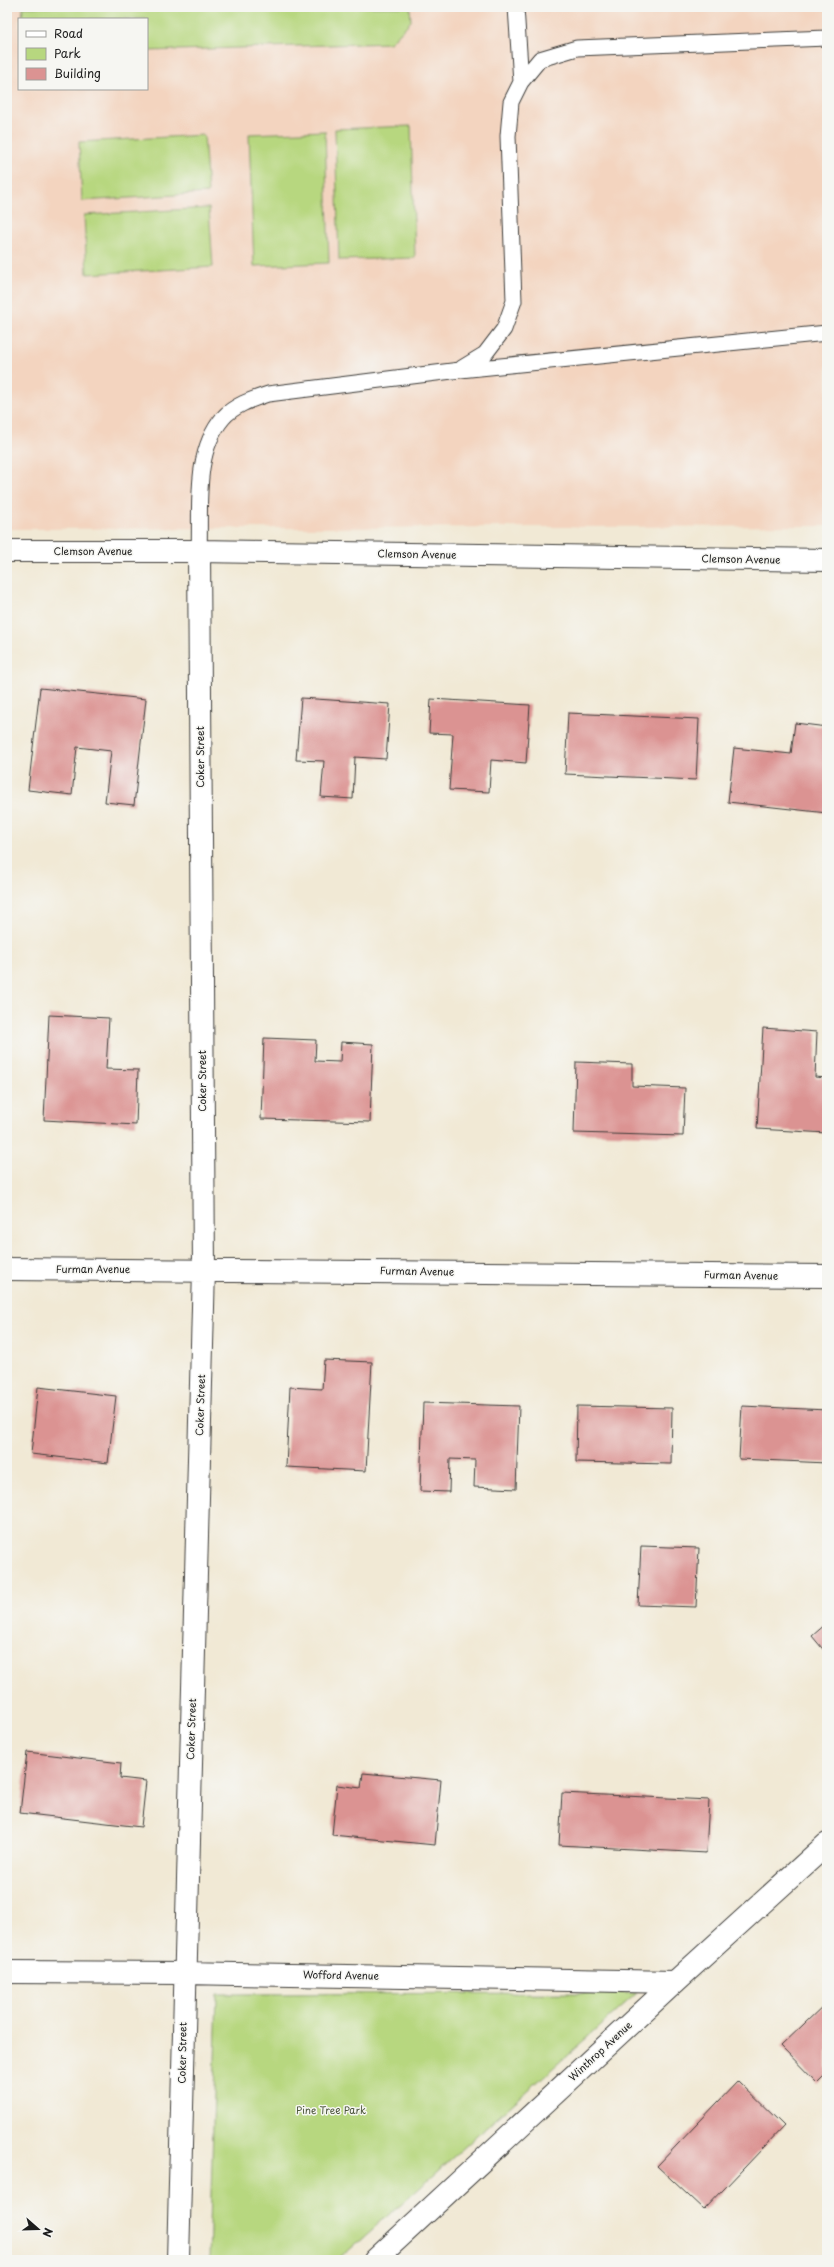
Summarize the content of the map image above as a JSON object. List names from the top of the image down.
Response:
{
  "streets": {
    "street": [
      "Clemson Avenue",
      "Coker Street",
      "Furman Avenue",
      "Wofford Avenue",
      "Winthrop Avenue"
    ]
  },
  "crossings": [
    ["Clemson Avenue", "Coker Street"],
    ["Coker Street", "Furman Avenue"],
    ["Coker Street", "Wofford Avenue"],
    ["Wofford Avenue", "Winthrop Avenue"]
  ],
  "parks": ["Pine Tree Park"],
  "legend": ["Road", "Park", "Building"],
  "north": "right"
}
